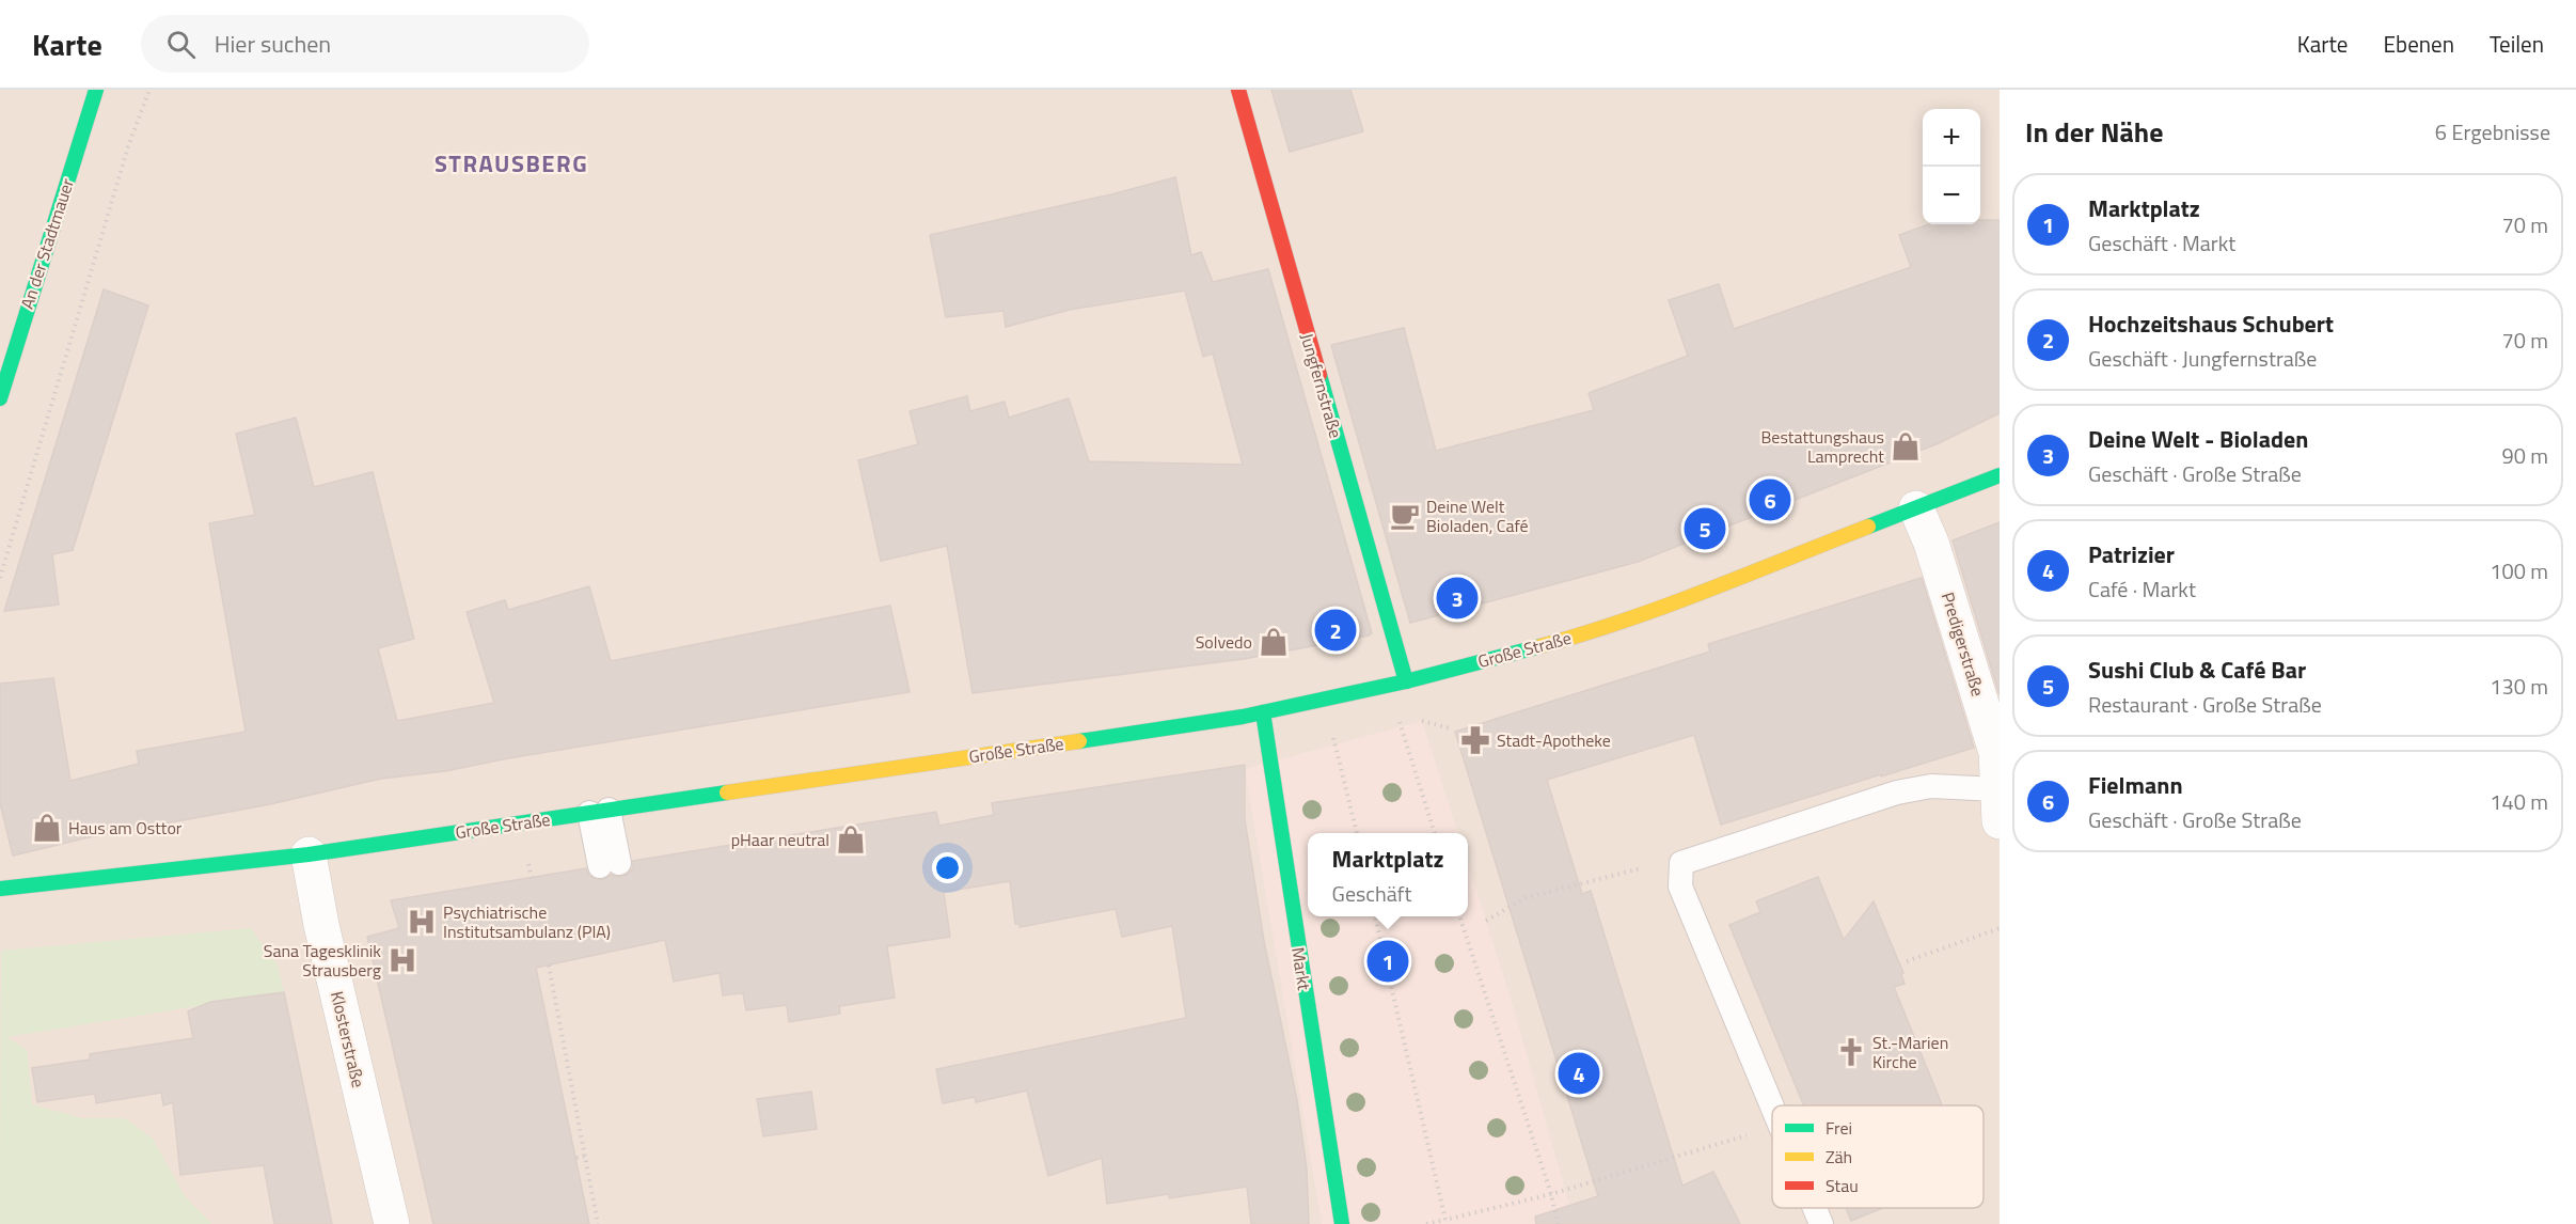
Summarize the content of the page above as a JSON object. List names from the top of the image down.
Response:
{
  "streets": {
    "street": [
      "An der Stadtmauer",
      "Jungfernstraße",
      "Predigerstraße",
      "Große Straße",
      "Markt",
      "Klosterstraße"
    ]
  },
  "crossings": [
    ["Jungfernstraße", "Große Straße"],
    ["Predigerstraße", "Große Straße"],
    ["Große Straße", "Markt"],
    ["Große Straße", "Klosterstraße"]
  ],
  "districts": ["STRAUSBERG"],
  "places": {
    "shop": [
      "Bestattungshaus Lamprecht",
      "Solvedo",
      "Haus am Osttor",
      "pHaar neutral"
    ],
    "cafe": ["Deine Welt Bioladen, Café"],
    "pharmacy": ["Stadt-Apotheke"],
    "hospital": ["Psychiatrische Institutsambulanz (PIA)", "Sana Tagesklinik Strausberg"],
    "church": ["St.-Marien Kirche"]
  },
  "legend": ["Frei", "Zäh", "Stau"],
  "page": {
    "header": "Karte",
    "search": "Hier suchen",
    "nav": ["Karte", "Ebenen", "Teilen"],
    "heading": ["In der Nähe", "6 Ergebnisse"],
    "map_buttons": ["+", "−"],
    "list": [
      {
        "mark": "1",
        "name": "Marktplatz",
        "note": "Geschäft · Markt",
        "value": "70 m"
      },
      {
        "mark": "2",
        "name": "Hochzeitshaus Schubert",
        "note": "Geschäft · Jungfernstraße",
        "value": "70 m"
      },
      {
        "mark": "3",
        "name": "Deine Welt - Bioladen",
        "note": "Geschäft · Große Straße",
        "value": "90 m"
      },
      {
        "mark": "4",
        "name": "Patrizier",
        "note": "Café · Markt",
        "value": "100 m"
      },
      {
        "mark": "5",
        "name": "Sushi Club & Café Bar",
        "note": "Restaurant · Große Straße",
        "value": "130 m"
      },
      {
        "mark": "6",
        "name": "Fielmann",
        "note": "Geschäft · Große Straße",
        "value": "140 m"
      }
    ],
    "pins": [
      "6",
      "5",
      "3",
      "2",
      "1",
      "4"
    ],
    "popup": ["Marktplatz", "Geschäft"]
  }
}
